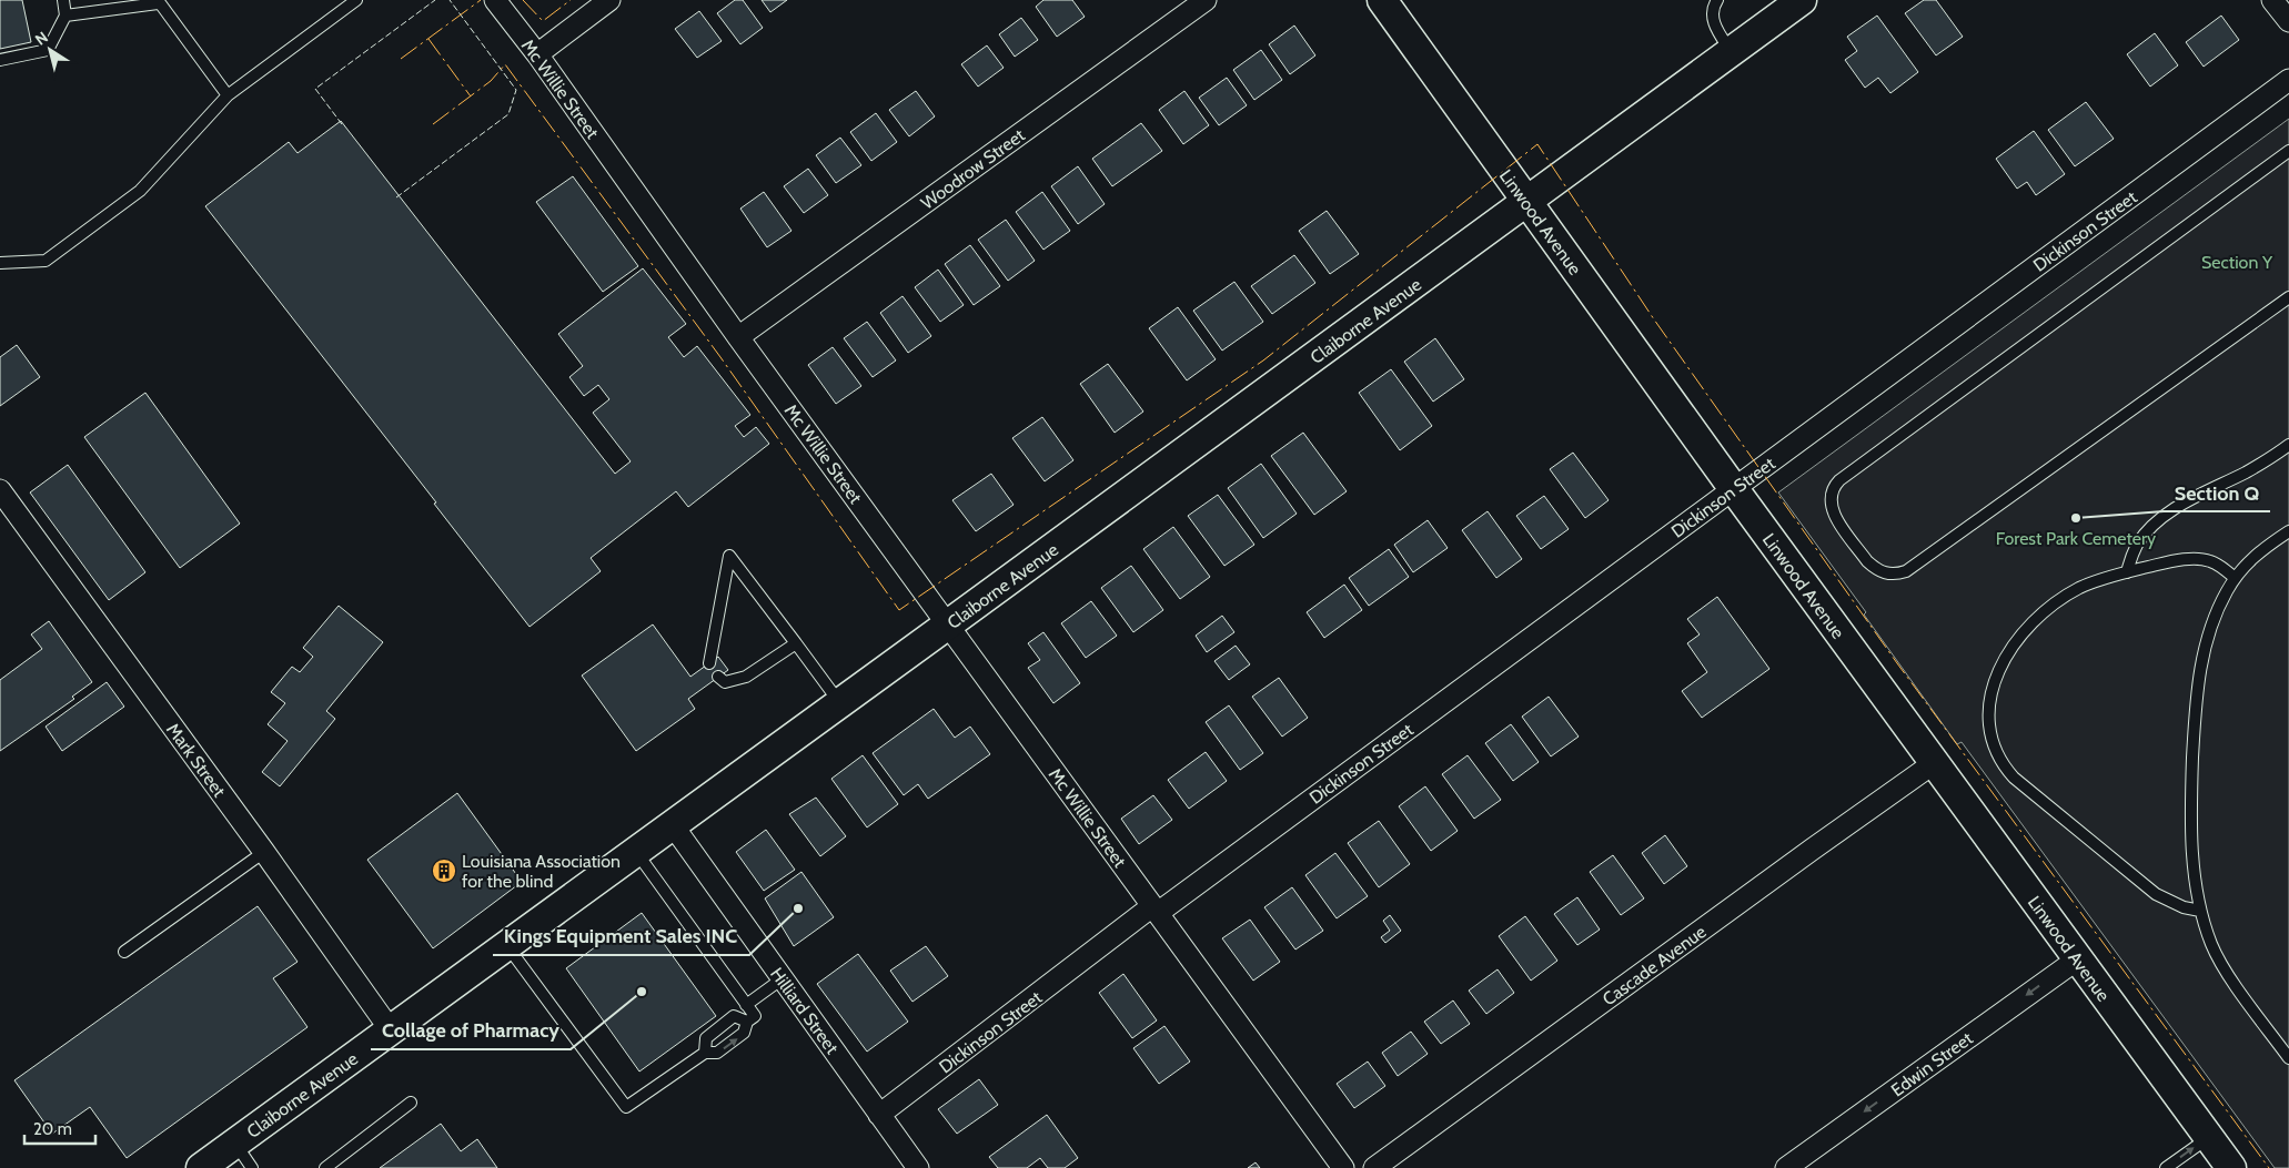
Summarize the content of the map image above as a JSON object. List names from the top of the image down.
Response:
{
  "streets": {
    "street": [
      "Mc Willie Street",
      "Woodrow Street",
      "Linwood Avenue",
      "Dickinson Street",
      "Claiborne Avenue",
      "Mark Street",
      "Cascade Avenue",
      "Hilliard Street",
      "Edwin Street"
    ]
  },
  "crossings": [
    ["Mc Willie Street", "Woodrow Street"],
    ["Mc Willie Street", "Dickinson Street"],
    ["Mc Willie Street", "Claiborne Avenue"],
    ["Linwood Avenue", "Dickinson Street"],
    ["Linwood Avenue", "Claiborne Avenue"],
    ["Linwood Avenue", "Cascade Avenue"],
    ["Linwood Avenue", "Edwin Street"],
    ["Dickinson Street", "Hilliard Street"],
    ["Claiborne Avenue", "Mark Street"],
    ["Claiborne Avenue", "Hilliard Street"]
  ],
  "one_way": ["Edwin Street"],
  "parks": ["Section Y", "Forest Park Cemetery"],
  "places": {
    "other": ["Section Q", "Kings Equipment Sales INC", "Collage of Pharmacy"],
    "building": ["Louisiana Association for the blind"]
  },
  "scale_bar": "20 m",
  "north": "top left"
}
